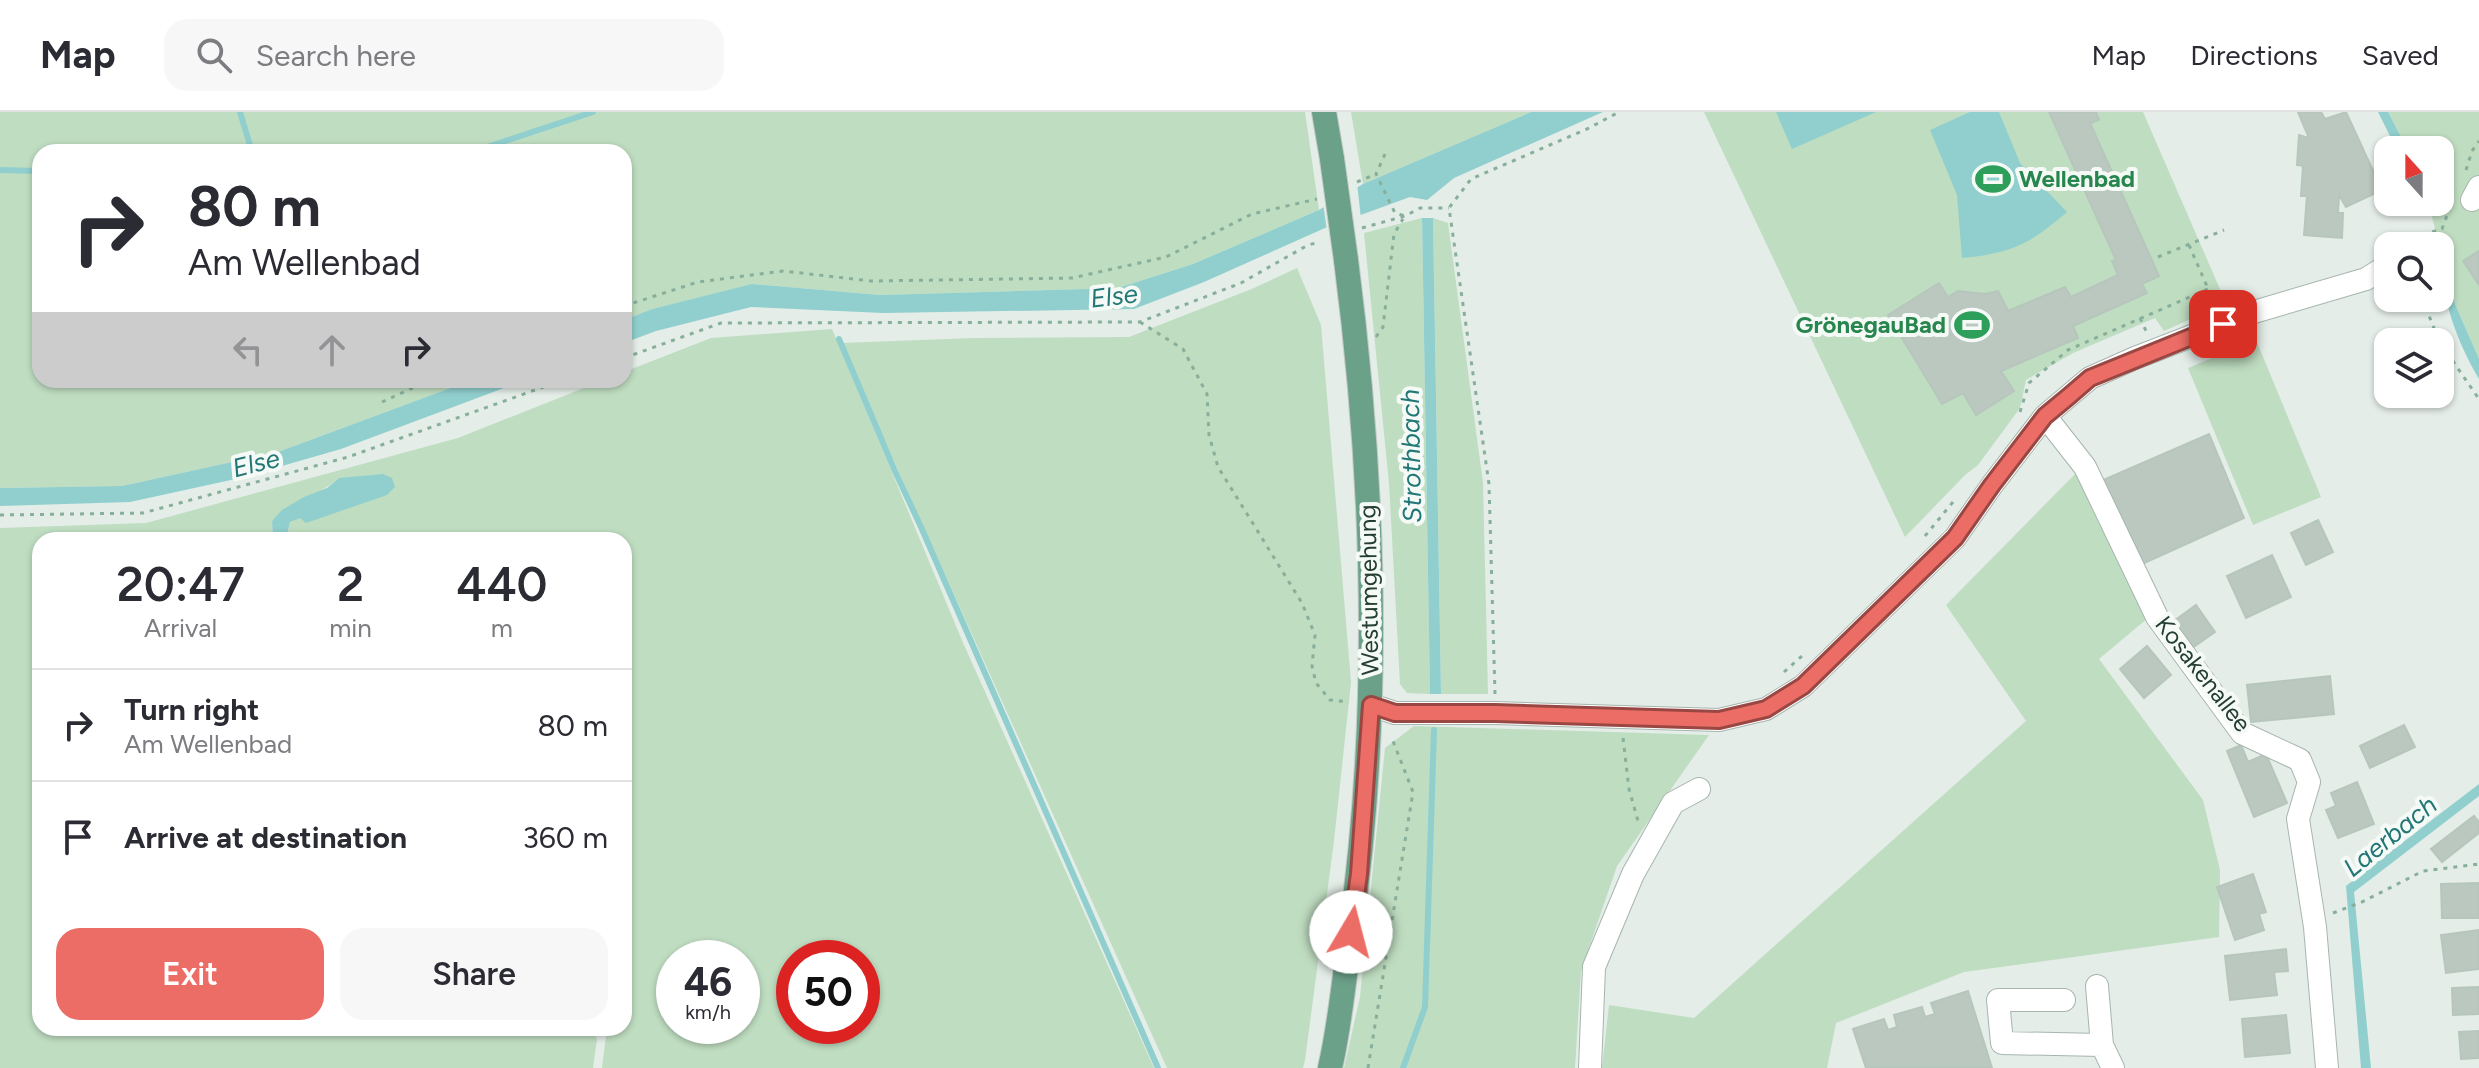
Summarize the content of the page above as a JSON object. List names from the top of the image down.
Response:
{
  "streets": {
    "main road": ["Westumgehung"],
    "street": ["Kosakenallee"]
  },
  "water": ["Else", "Strothbach", "Laerbach"],
  "places": {
    "sports": ["Wellenbad", "GrönegauBad"]
  },
  "north": "top",
  "page": {
    "header": "Map",
    "search": "Search here",
    "nav": ["Map", "Directions", "Saved"],
    "turn": ["80 m", "Am Wellenbad"],
    "eta": [
      "20:47",
      "Arrival",
      "2",
      "min",
      "440",
      "m"
    ],
    "list": [
      {
        "name": "Turn right",
        "note": "Am Wellenbad",
        "value": "80 m"
      },
      {
        "name": "Arrive at destination",
        "value": "360 m"
      }
    ],
    "buttons": ["Exit", "Share"],
    "speed": "46 km/h",
    "limit": "50"
  }
}
